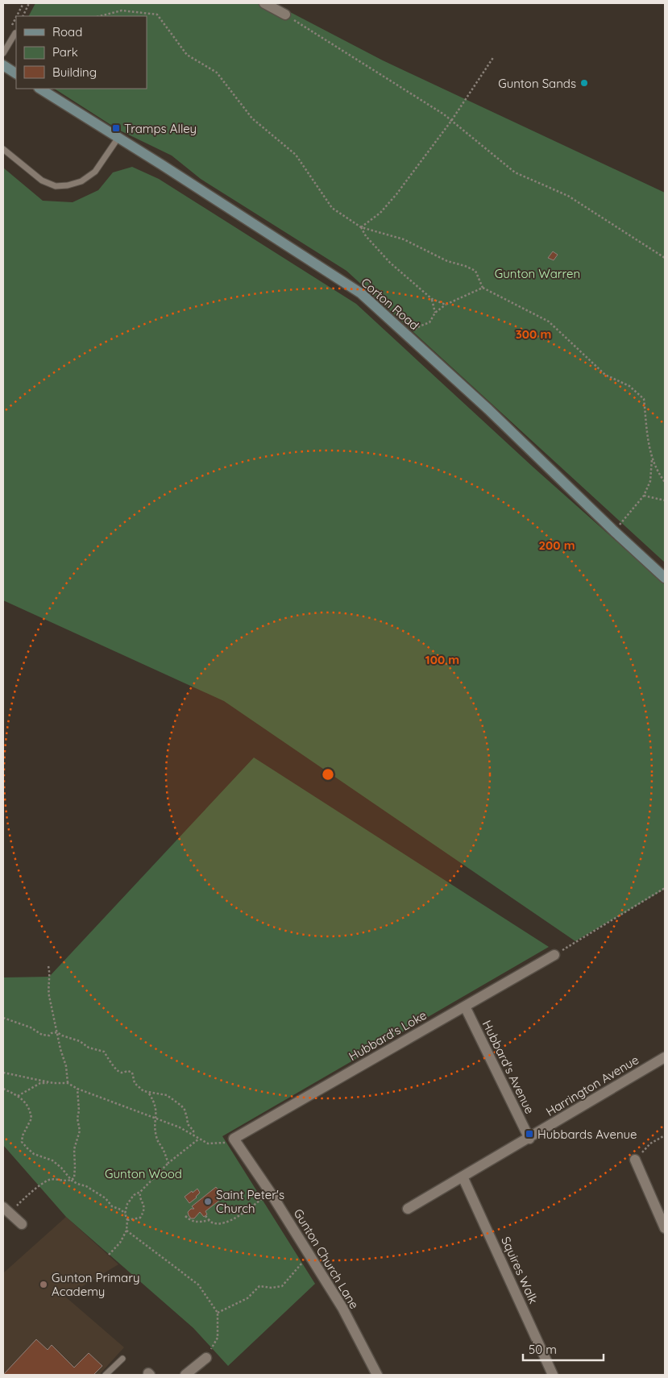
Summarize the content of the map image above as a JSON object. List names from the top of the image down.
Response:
{
  "streets": {
    "main road": ["Corton Road"],
    "street": [
      "Hubbard's Loke",
      "Hubbard's Avenue",
      "Harrington Avenue",
      "Gunton Church Lane",
      "Squires Walk"
    ]
  },
  "crossings": [
    ["Hubbard's Loke", "Hubbard's Avenue"],
    ["Hubbard's Loke", "Gunton Church Lane"],
    ["Hubbard's Avenue", "Harrington Avenue"],
    ["Harrington Avenue", "Squires Walk"]
  ],
  "parks": ["Gunton Warren", "Gunton Wood"],
  "places": {
    "other": ["Gunton Sands", "Saint Peter's Church", "Gunton Primary Academy"],
    "transit": ["Tramps Alley", "Hubbards Avenue"]
  },
  "legend": ["Road", "Park", "Building"],
  "scale_bar": "50 m",
  "rings": ["300 m", "200 m", "100 m"]
}
